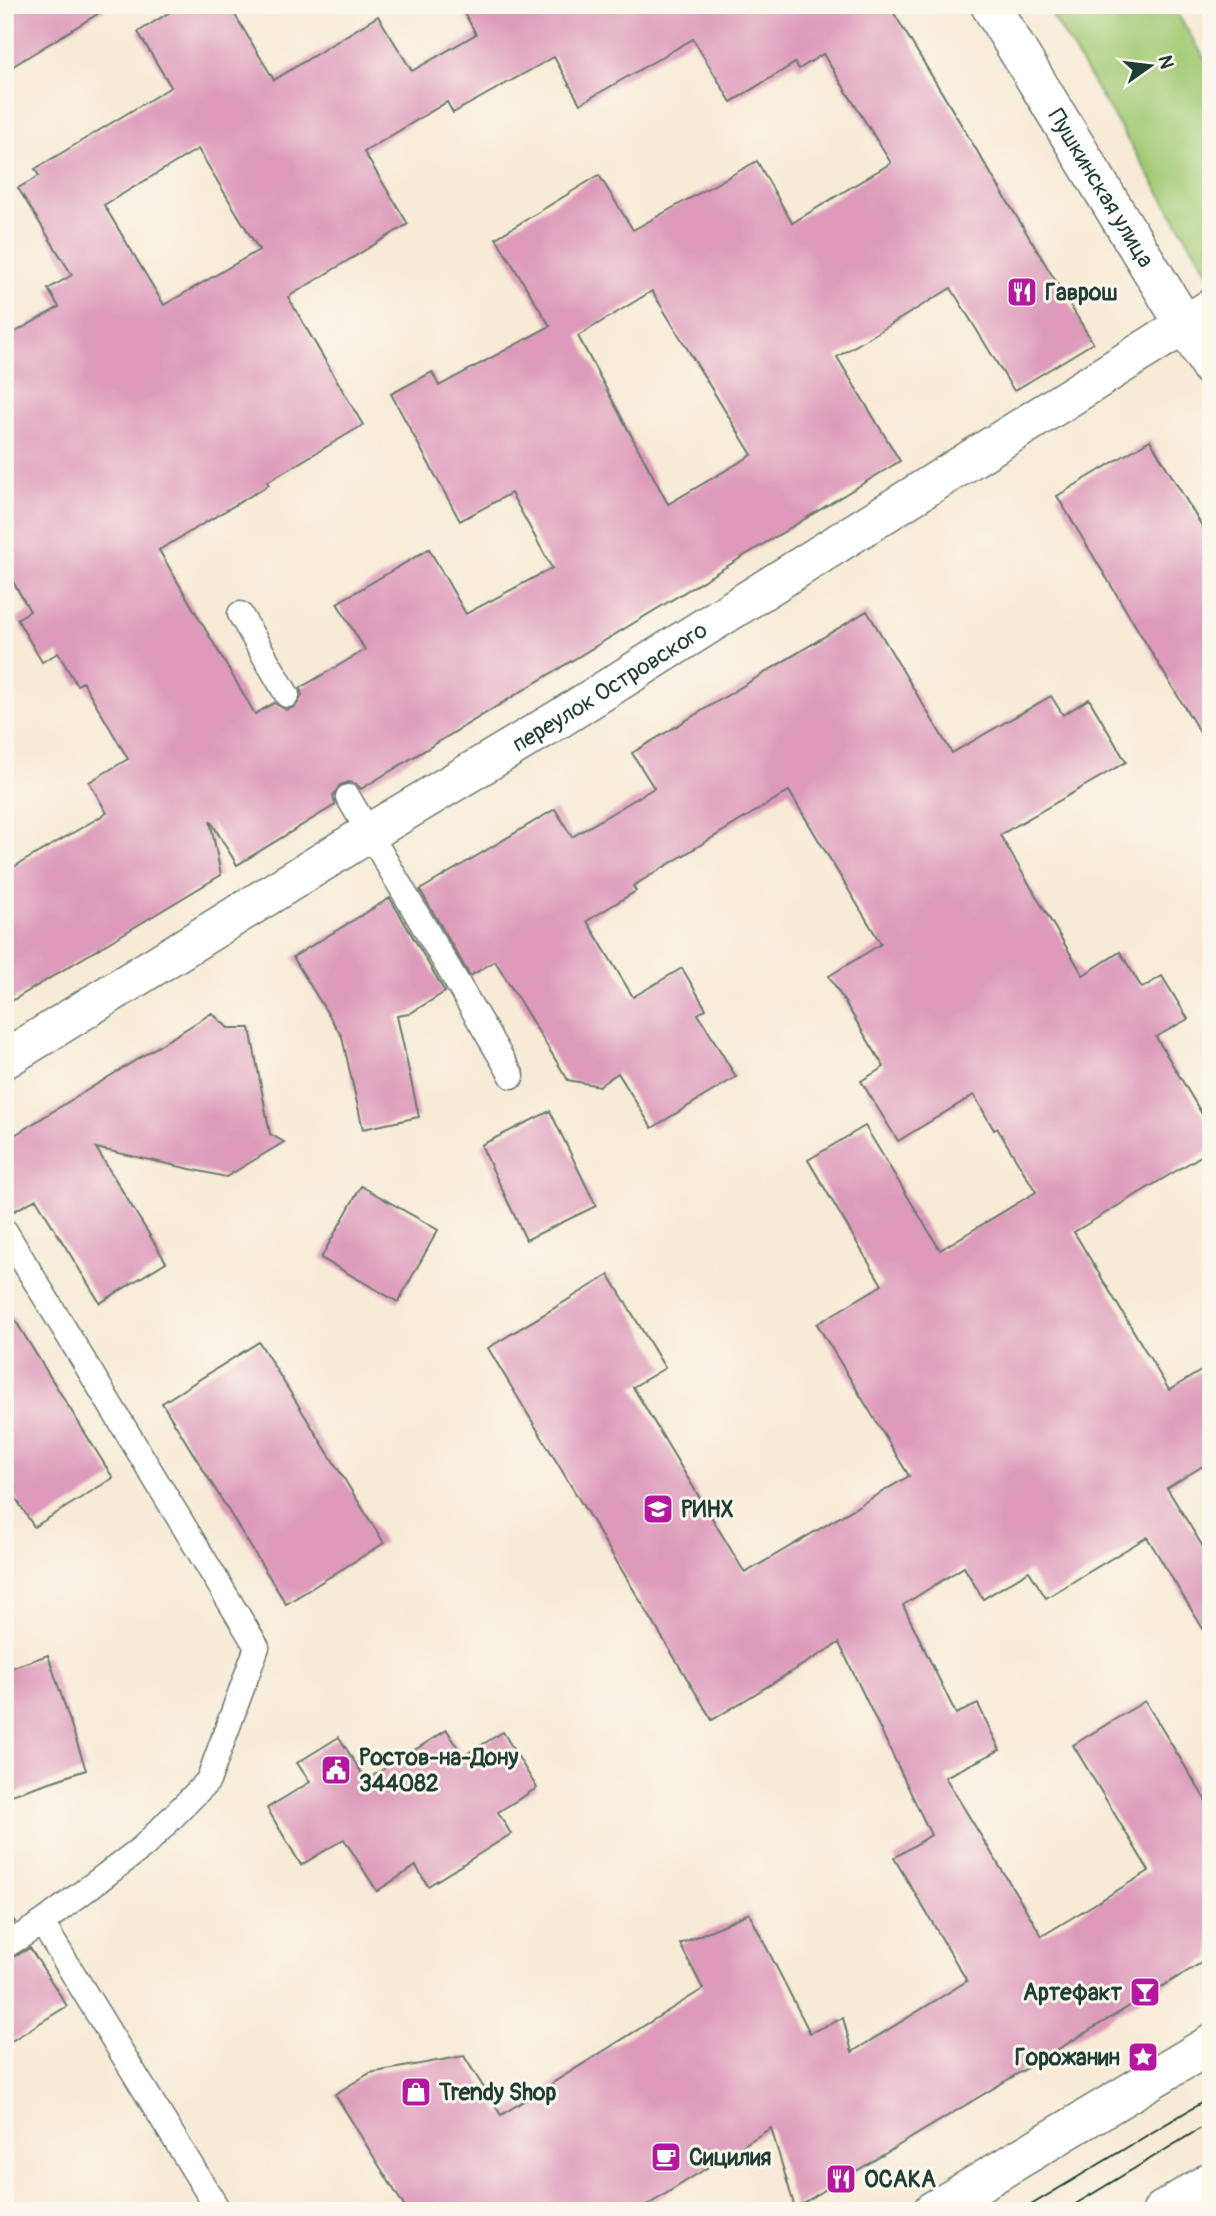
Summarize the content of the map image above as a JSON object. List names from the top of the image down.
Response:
{
  "streets": {
    "street": ["Пушкинская улица", "переулок Островского"]
  },
  "crossings": [
    ["Пушкинская улица", "переулок Островского"]
  ],
  "places": {
    "restaurant": ["Гаврош", "ОСАКА"],
    "school or university": ["РИНХ"],
    "public building": ["Ростов-на-Дону 344082"],
    "bar": ["Артефакт"],
    "place": ["Горожанин"],
    "shop": ["Trendy Shop"],
    "cafe": ["Сицилия"]
  },
  "north": "right"
}
